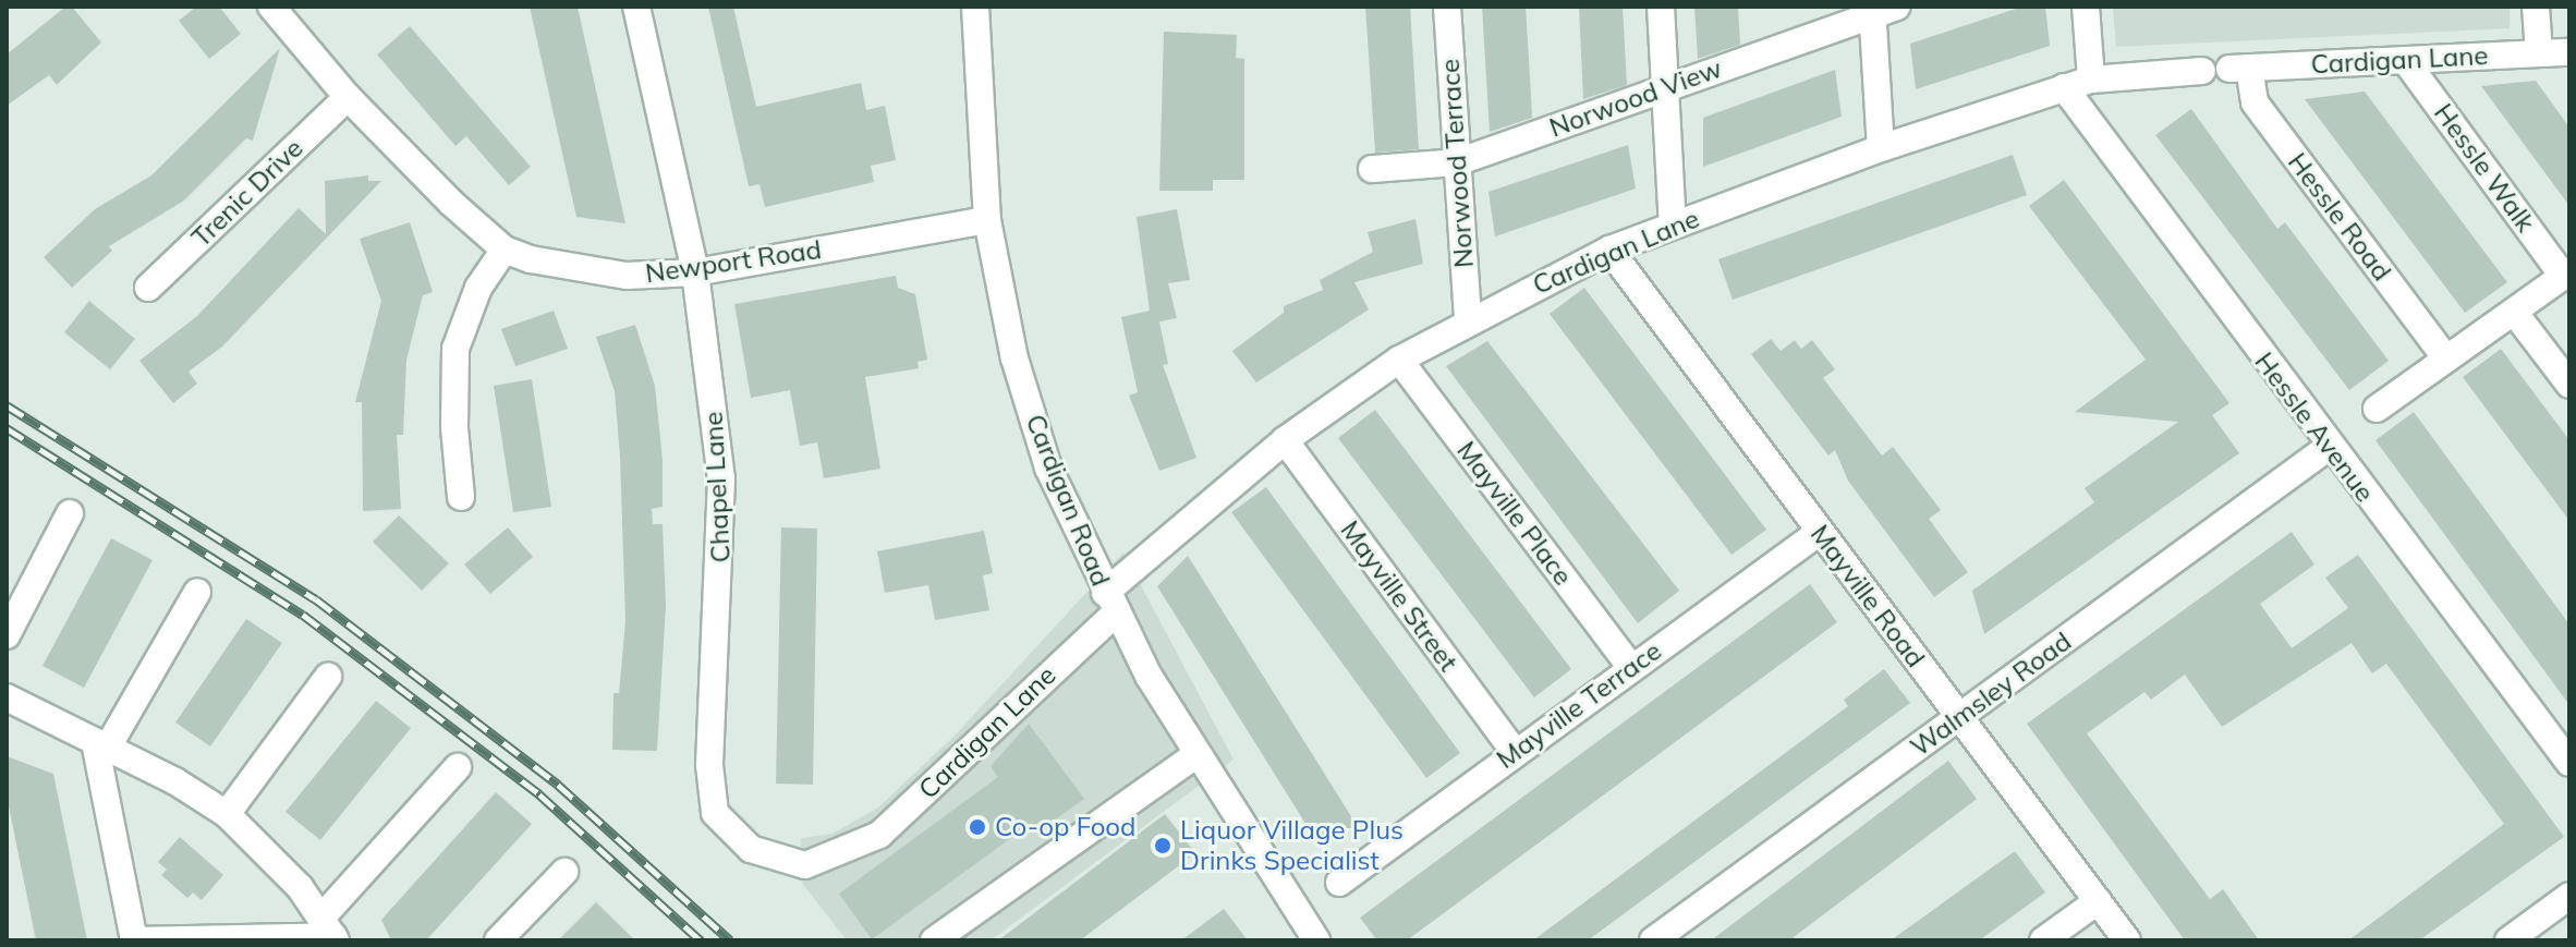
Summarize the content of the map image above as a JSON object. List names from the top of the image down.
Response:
{
  "streets": {
    "street": [
      "Cardigan Lane",
      "Norwood View",
      "Norwood Terrace",
      "Hessle Walk",
      "Trenic Drive",
      "Hessle Road",
      "Newport Road",
      "Hessle Avenue",
      "Chapel Lane",
      "Cardigan Road",
      "Mayville Place",
      "Mayville Street",
      "Mayville Road",
      "Walmsley Road",
      "Mayville Terrace"
    ]
  },
  "crossings": [
    ["Cardigan Lane", "Norwood Terrace"],
    ["Cardigan Lane", "Hessle Walk"],
    ["Cardigan Lane", "Hessle Road"],
    ["Cardigan Lane", "Hessle Avenue"],
    ["Cardigan Lane", "Chapel Lane"],
    ["Cardigan Lane", "Cardigan Road"],
    ["Cardigan Lane", "Mayville Place"],
    ["Cardigan Lane", "Mayville Street"],
    ["Cardigan Lane", "Mayville Road"],
    ["Norwood View", "Norwood Terrace"],
    ["Trenic Drive", "Newport Road"],
    ["Newport Road", "Chapel Lane"],
    ["Newport Road", "Cardigan Road"],
    ["Hessle Avenue", "Walmsley Road"],
    ["Mayville Place", "Mayville Terrace"],
    ["Mayville Street", "Mayville Terrace"],
    ["Mayville Road", "Walmsley Road"],
    ["Mayville Road", "Mayville Terrace"]
  ],
  "places": ["Co-op Food", "Liquor Village Plus Drinks Specialist"]
}
